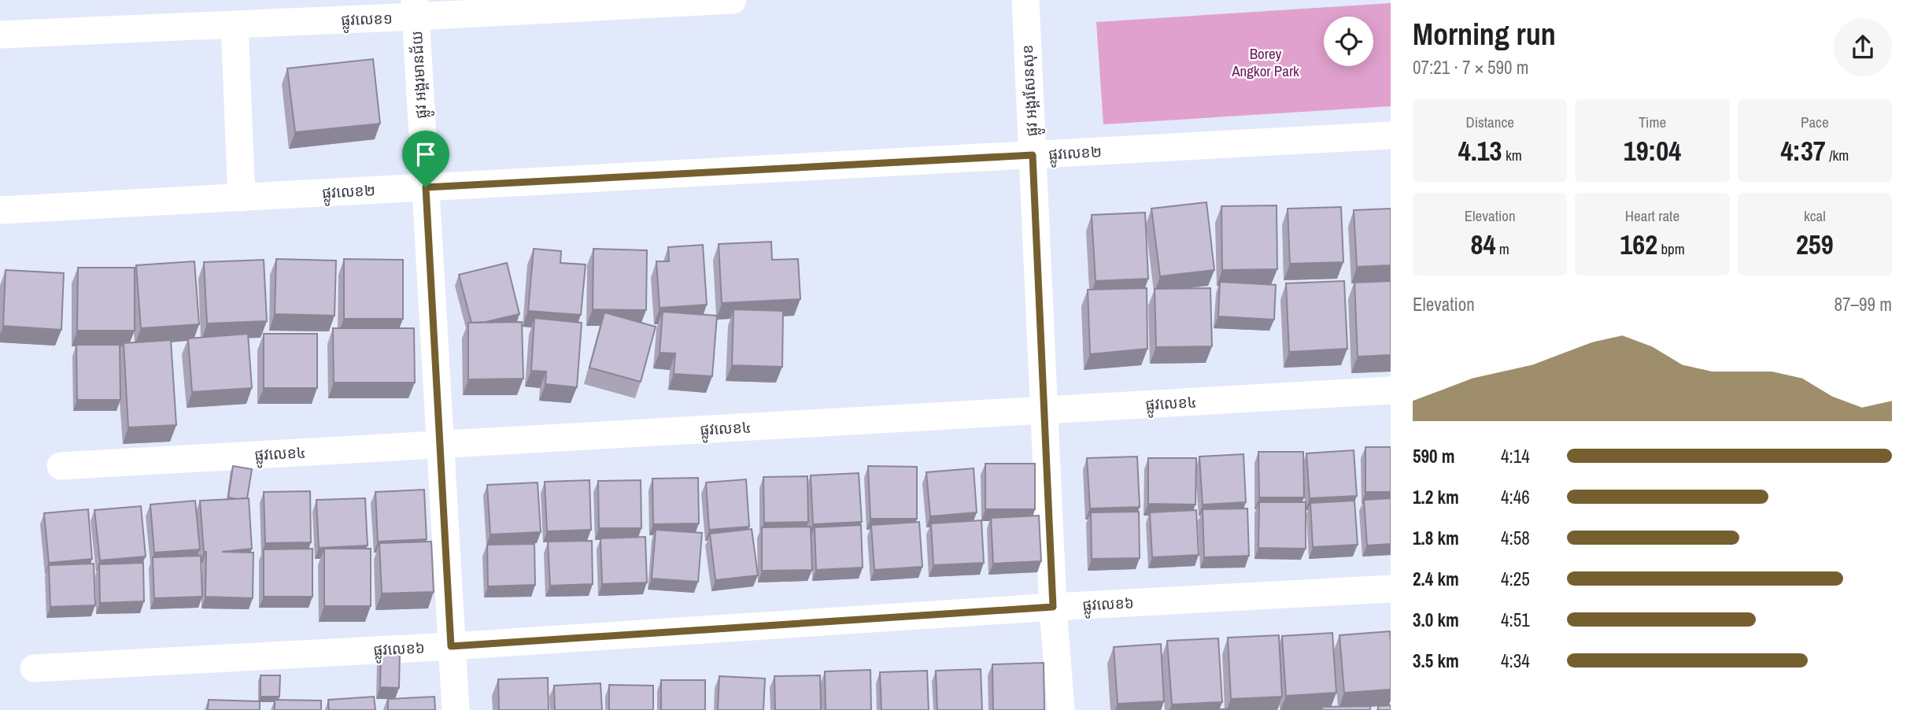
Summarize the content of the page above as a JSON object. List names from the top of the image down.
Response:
{
  "streets": {
    "street": [
      "ផ្លូវលេខ១",
      "ផ្លូវ អង្គរមានជ័យ",
      "ផ្លូវ អង្គរសែនសុខ",
      "ផ្លូវលេខ២",
      "ផ្លូវលេខ៤",
      "ផ្លូវលេខ៦"
    ]
  },
  "crossings": [
    ["ផ្លូវលេខ១", "ផ្លូវ អង្គរមានជ័យ"],
    ["ផ្លូវ អង្គរមានជ័យ", "ផ្លូវលេខ២"],
    ["ផ្លូវ អង្គរមានជ័យ", "ផ្លូវលេខ៤"],
    ["ផ្លូវ អង្គរមានជ័យ", "ផ្លូវលេខ៦"],
    ["ផ្លូវ អង្គរសែនសុខ", "ផ្លូវលេខ២"],
    ["ផ្លូវ អង្គរសែនសុខ", "ផ្លូវលេខ៤"],
    ["ផ្លូវ អង្គរសែនសុខ", "ផ្លូវលេខ៦"]
  ],
  "parks": ["Borey Angkor Park"],
  "page": {
    "heading": ["Morning run", "07:21 · 7 × 590 m"],
    "stats": [
      ["Distance", "4.13 km"],
      ["Time", "19:04"],
      ["Pace", "4:37 /km"],
      ["Elevation", "84 m"],
      ["Heart rate", "162 bpm"],
      ["kcal", "259"]
    ],
    "chart": ["Elevation", "87–99 m"],
    "list": [
      {
        "name": "590 m",
        "note": "4:14"
      },
      {
        "name": "1.2 km",
        "note": "4:46"
      },
      {
        "name": "1.8 km",
        "note": "4:58"
      },
      {
        "name": "2.4 km",
        "note": "4:25"
      },
      {
        "name": "3.0 km",
        "note": "4:51"
      },
      {
        "name": "3.5 km",
        "note": "4:34"
      }
    ]
  }
}
